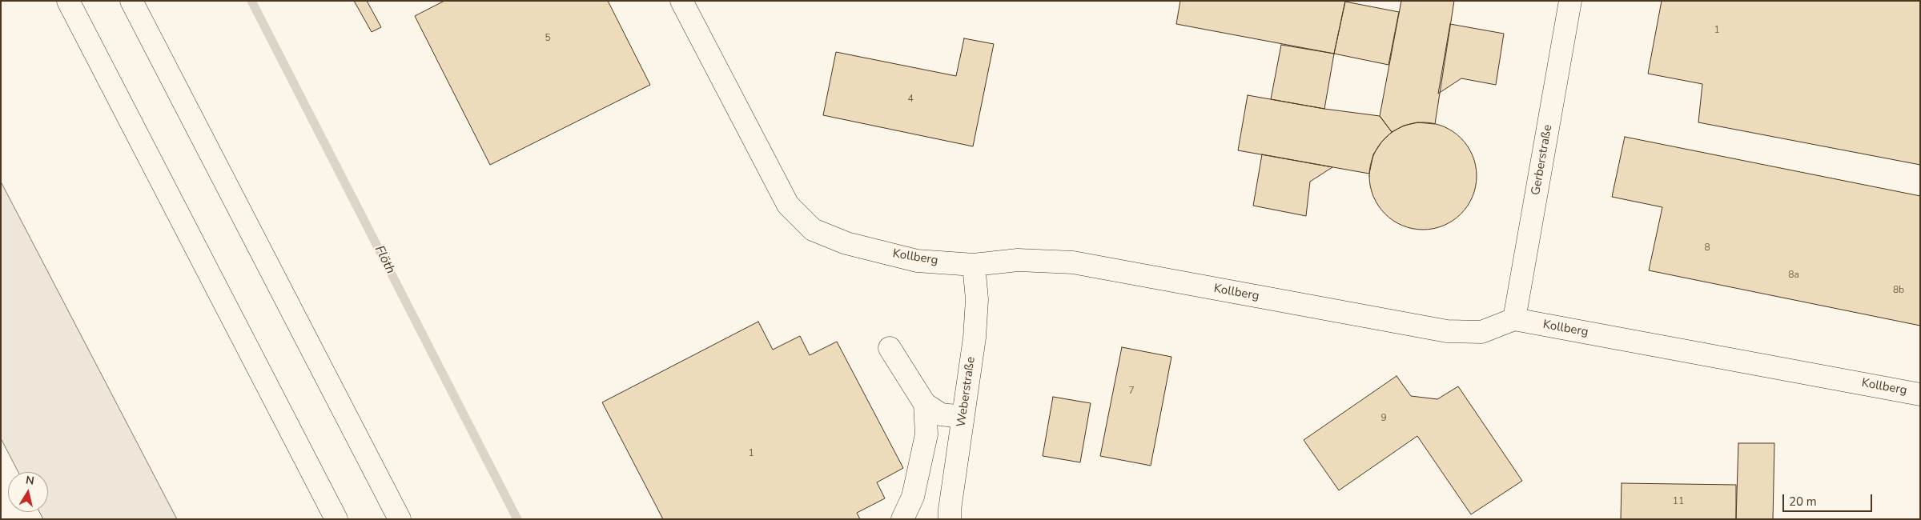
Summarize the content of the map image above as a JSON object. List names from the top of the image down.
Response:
{
  "streets": {
    "main road": ["Gerberstraße", "Kollberg", "Weberstraße"]
  },
  "crossings": [
    ["Gerberstraße", "Kollberg"],
    ["Kollberg", "Weberstraße"]
  ],
  "water": ["Flöth"],
  "house_numbers": [
    "1",
    "5",
    "4",
    "8",
    "8a",
    "8b",
    "7",
    "9",
    "1",
    "11"
  ],
  "scale_bar": "20 m",
  "north": "top"
}
